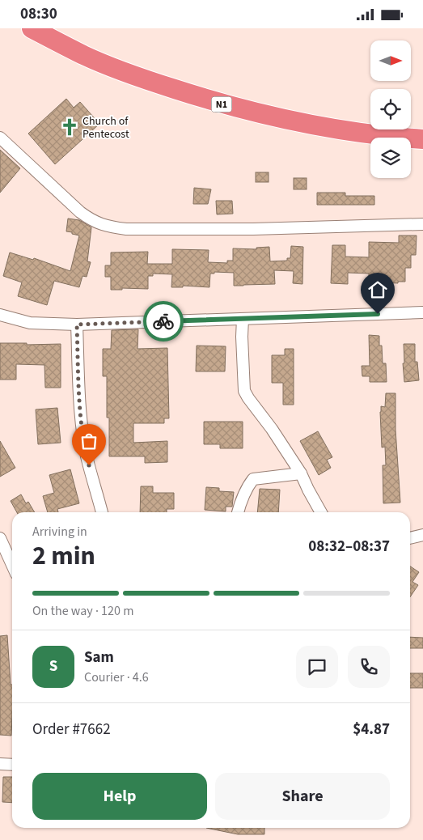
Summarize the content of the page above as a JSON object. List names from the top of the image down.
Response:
{
  "streets": {
    "highway": ["N1"]
  },
  "places": {
    "church": ["Church of Pentecost"]
  },
  "north": "right",
  "page": {
    "status": "08:30",
    "heading": ["2 min", "Arriving in", "08:32–08:37"],
    "panel": [
      "Sam",
      "Courier · 4.6",
      "Order #7662",
      "$4.87"
    ],
    "bar": "On the way · 120 m",
    "round": "S",
    "buttons": ["Help", "Share"]
  }
}
